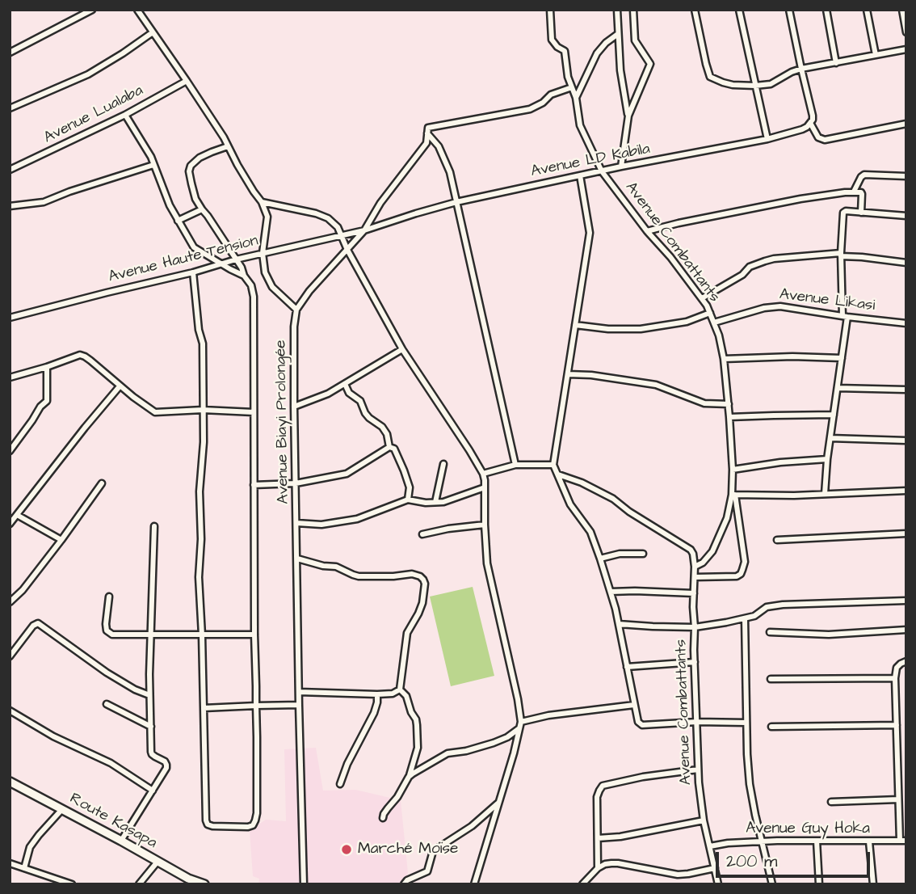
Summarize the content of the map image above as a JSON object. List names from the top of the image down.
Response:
{
  "streets": {
    "main road": ["Route Kasapa"],
    "street": [
      "Avenue Lualaba",
      "Avenue LD Kabila",
      "Avenue Combattants",
      "Avenue Haute Tension",
      "Avenue Likasi",
      "Avenue Biayi Prolongée",
      "Avenue Guy Hoka"
    ]
  },
  "crossings": [
    ["Avenue LD Kabila", "Avenue Combattants"],
    ["Avenue LD Kabila", "Avenue Haute Tension"],
    ["Avenue Combattants", "Avenue Likasi"],
    ["Avenue Combattants", "Avenue Guy Hoka"]
  ],
  "places": ["Marché Moïse"],
  "scale_bar": "200 m"
}
